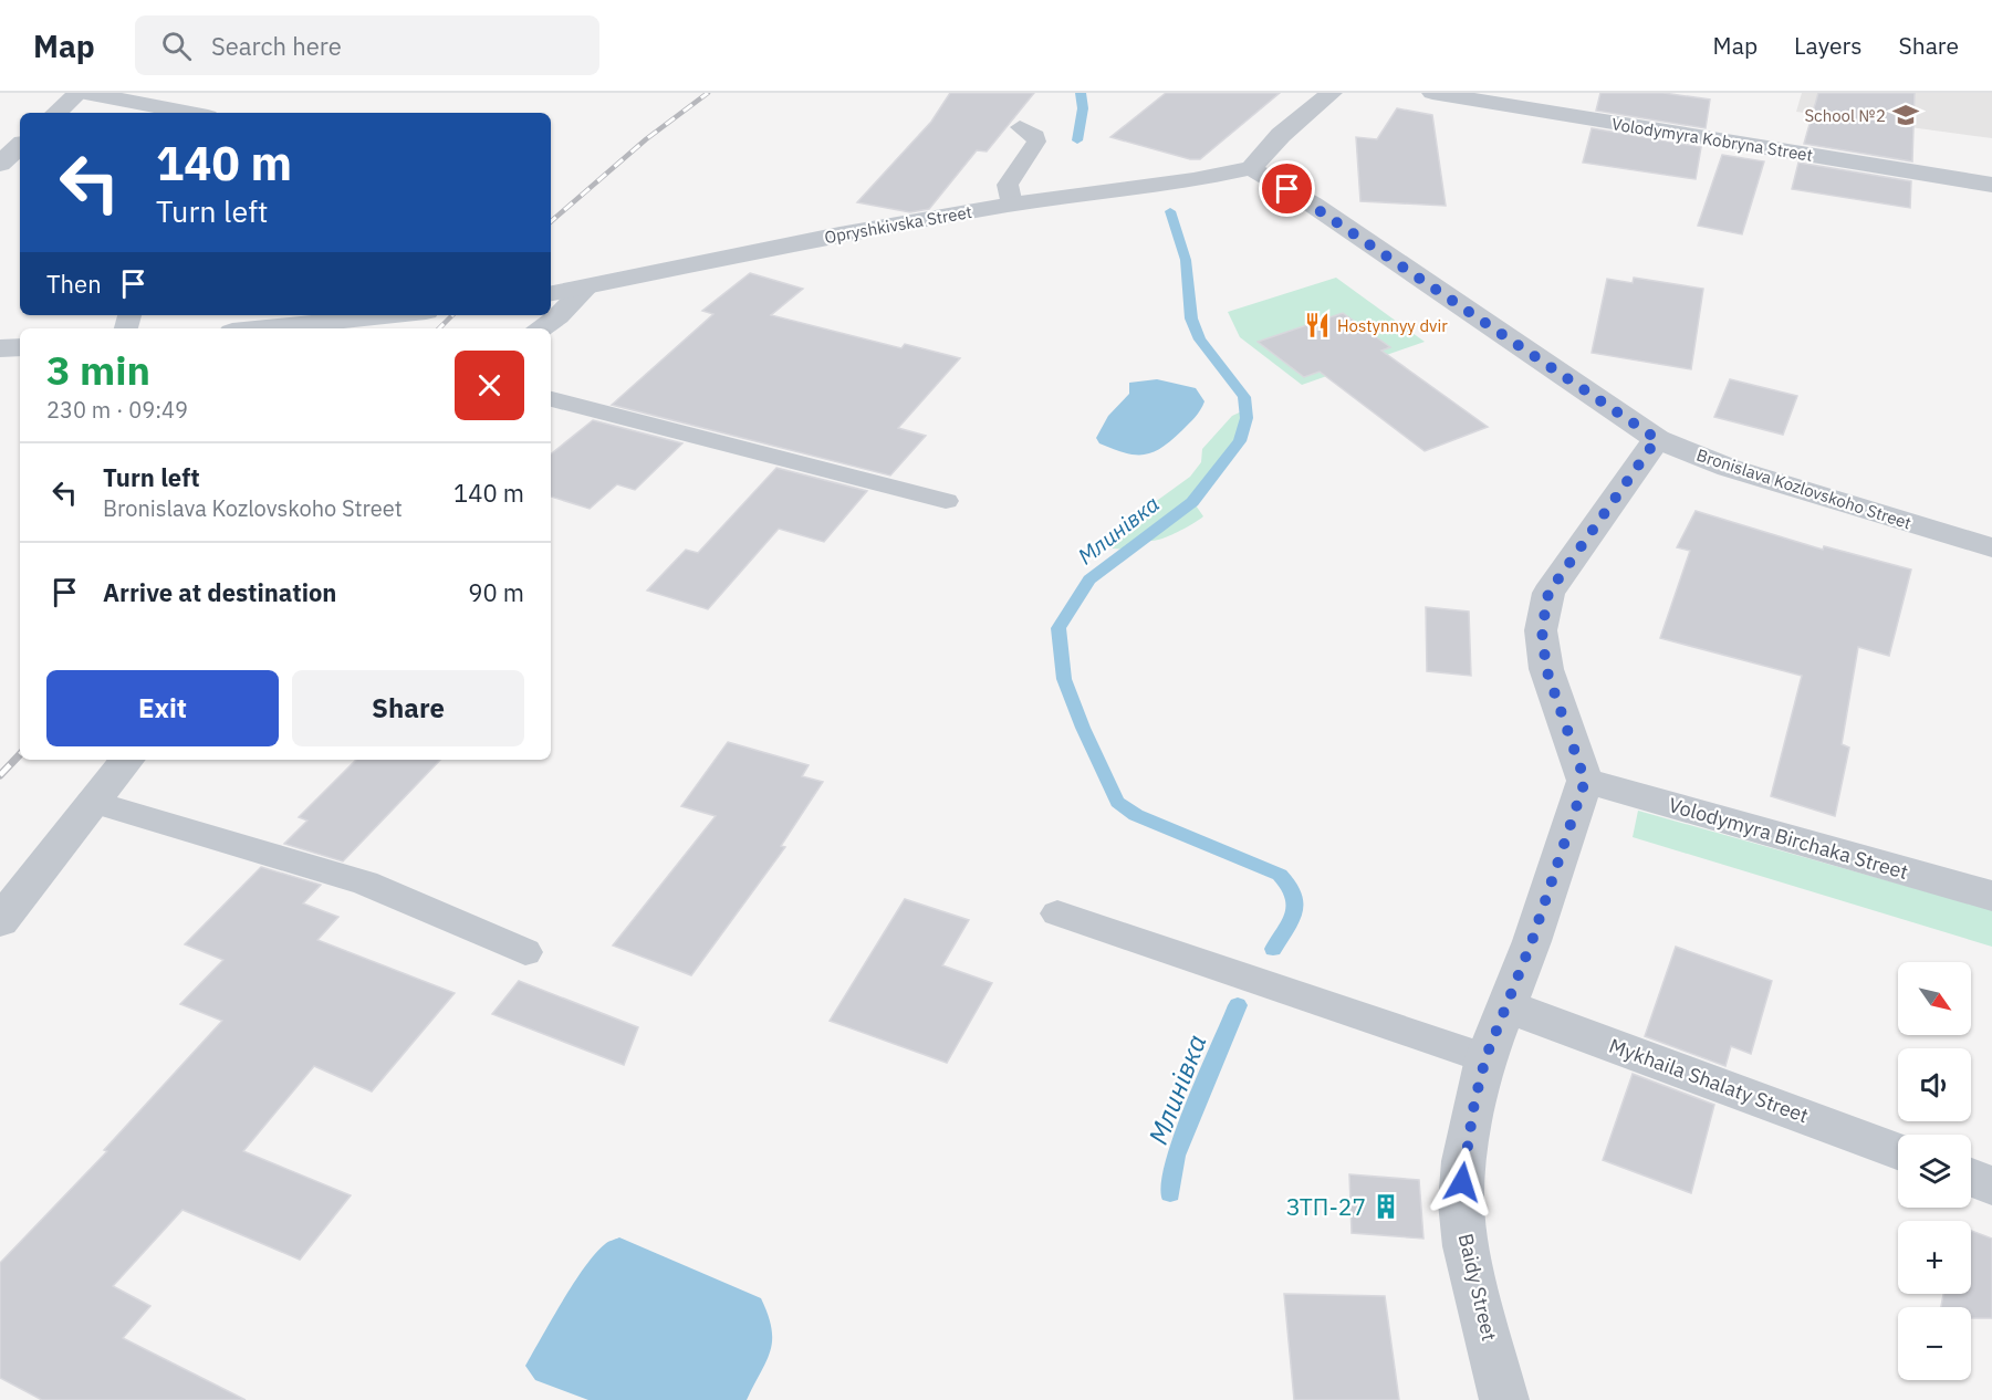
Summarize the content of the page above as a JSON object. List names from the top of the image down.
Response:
{
  "streets": {
    "street": [
      "Volodymyra Kobryna Street",
      "Opryshkivska Street",
      "Bronislava Kozlovskoho Street",
      "Volodymyra Birchaka Street",
      "Mykhaila Shalaty Street",
      "Baidy Street"
    ]
  },
  "crossings": [
    ["Opryshkivska Street", "Bronislava Kozlovskoho Street"],
    ["Volodymyra Birchaka Street", "Baidy Street"],
    ["Mykhaila Shalaty Street", "Baidy Street"]
  ],
  "water": ["Млинівка"],
  "places": {
    "school or university": ["School №2"],
    "restaurant": ["Hostynnyy dvir"],
    "building": ["ЗТП-27"]
  },
  "north": "bottom right",
  "page": {
    "header": "Map",
    "search": "Search here",
    "nav": ["Map", "Layers", "Share"],
    "turn": ["140 m", "Turn left"],
    "then": "Then",
    "heading": ["3 min", "230 m · 09:49"],
    "list": [
      {
        "name": "Turn left",
        "note": "Bronislava Kozlovskoho Street",
        "value": "140 m"
      },
      {
        "name": "Arrive at destination",
        "value": "90 m"
      }
    ],
    "buttons": ["Exit", "Share"],
    "map_buttons": ["+", "−"]
  }
}
